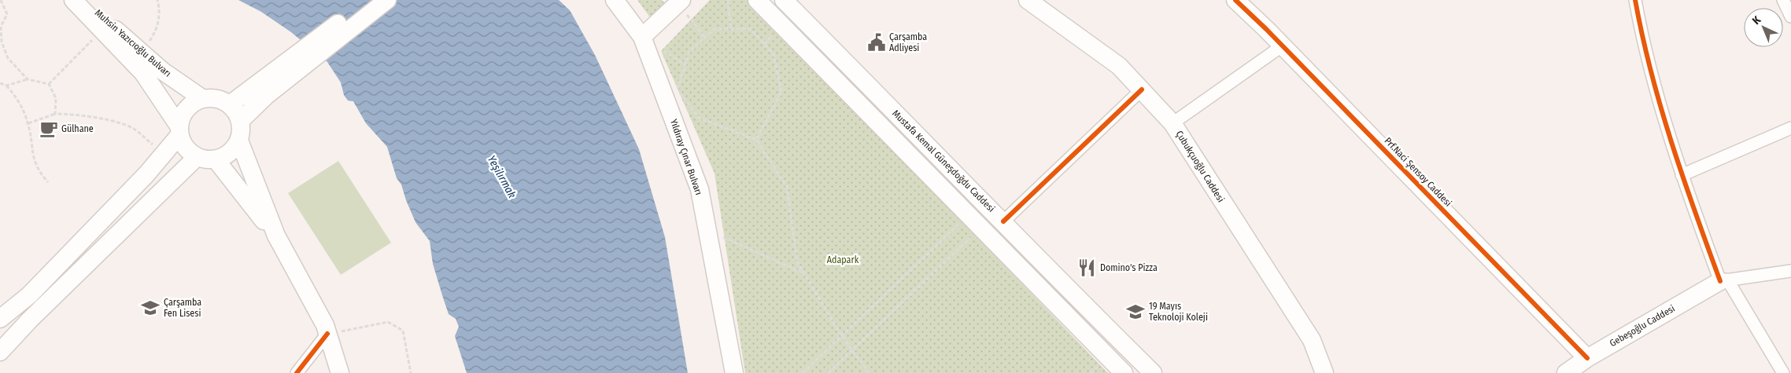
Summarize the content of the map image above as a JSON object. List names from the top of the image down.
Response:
{
  "streets": {
    "main road": [
      "Muhsin Yazıcıoğlu Bulvarı",
      "Yıldıray Çınar Bulvarı",
      "Mustafa Kemal Güneşdoğdu Caddesi",
      "Çubukçuoğlu Caddesi",
      "Prf.Naci Şensoy Caddesi",
      "Gebeşoğlu Caddesi"
    ]
  },
  "crossings": [
    ["Prf.Naci Şensoy Caddesi", "Gebeşoğlu Caddesi"]
  ],
  "water": ["Yeşilırmak"],
  "parks": ["Adapark"],
  "places": {
    "public building": ["Çarşamba Adliyesi"],
    "cafe": ["Gülhane"],
    "restaurant": ["Domino's Pizza"],
    "school or university": ["Çarşamba Fen Lisesi", "19 Mayıs Teknoloji Koleji"]
  },
  "north": "top left"
}
